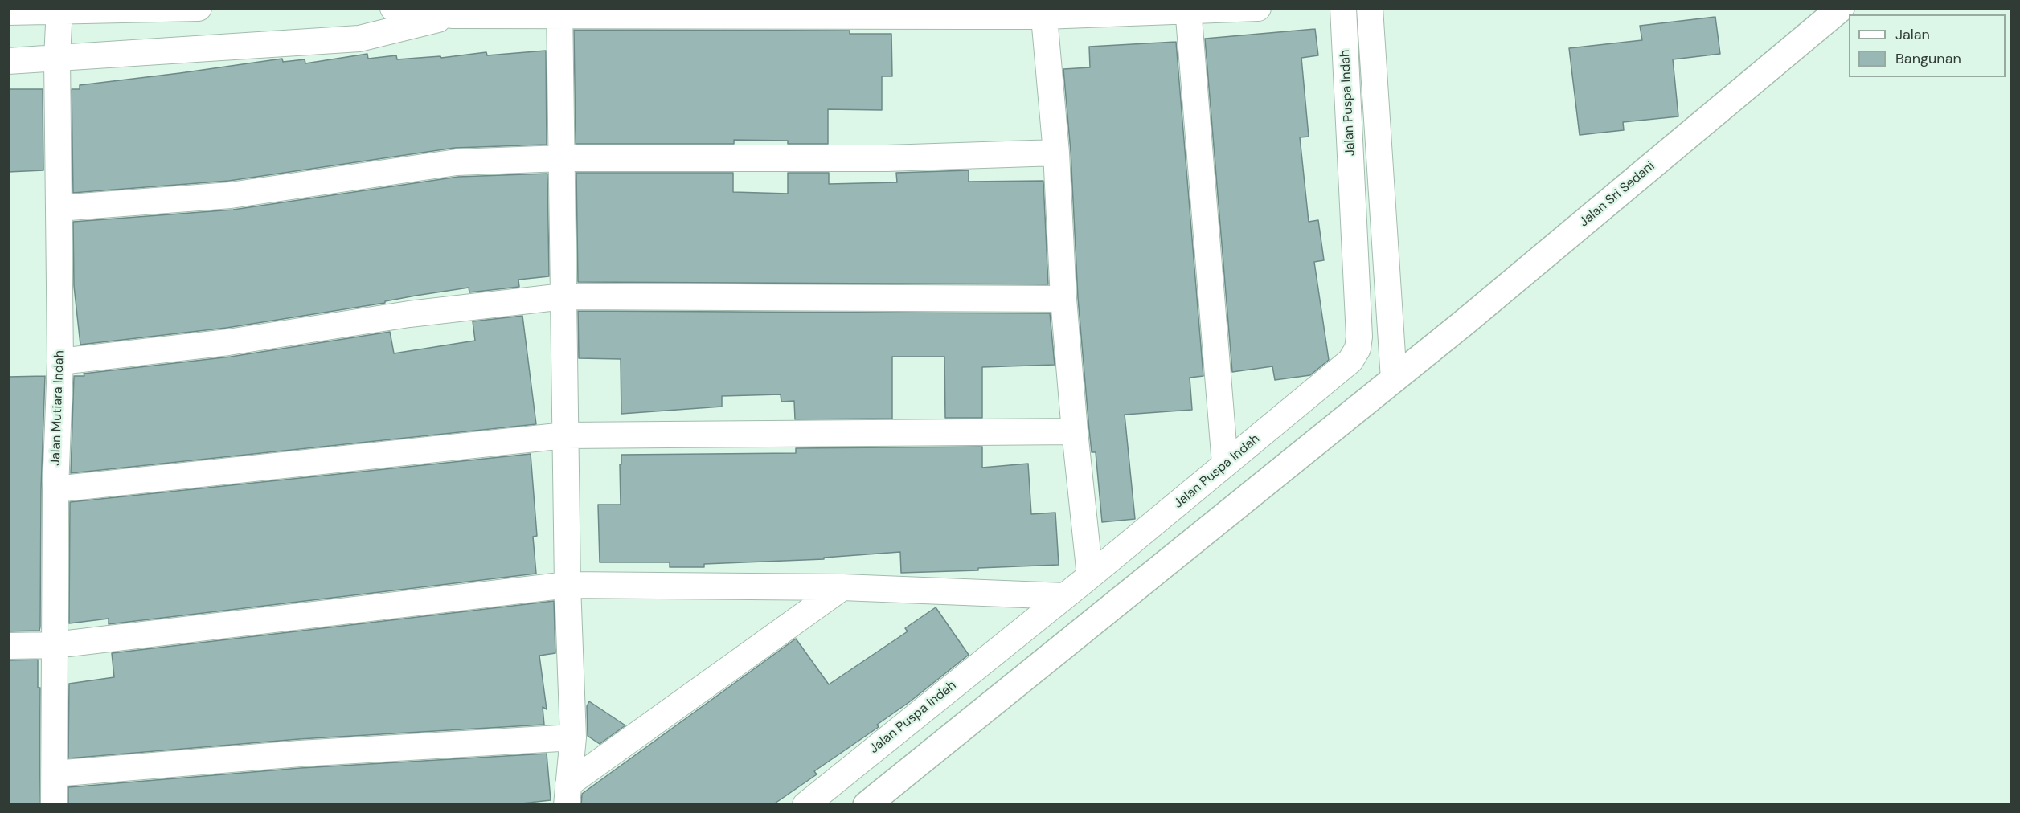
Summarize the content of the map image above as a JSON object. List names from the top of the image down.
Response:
{
  "streets": {
    "street": ["Jalan Puspa Indah", "Jalan Sri Sedani", "Jalan Mutiara Indah"]
  },
  "legend": ["Jalan", "Bangunan"]
}
